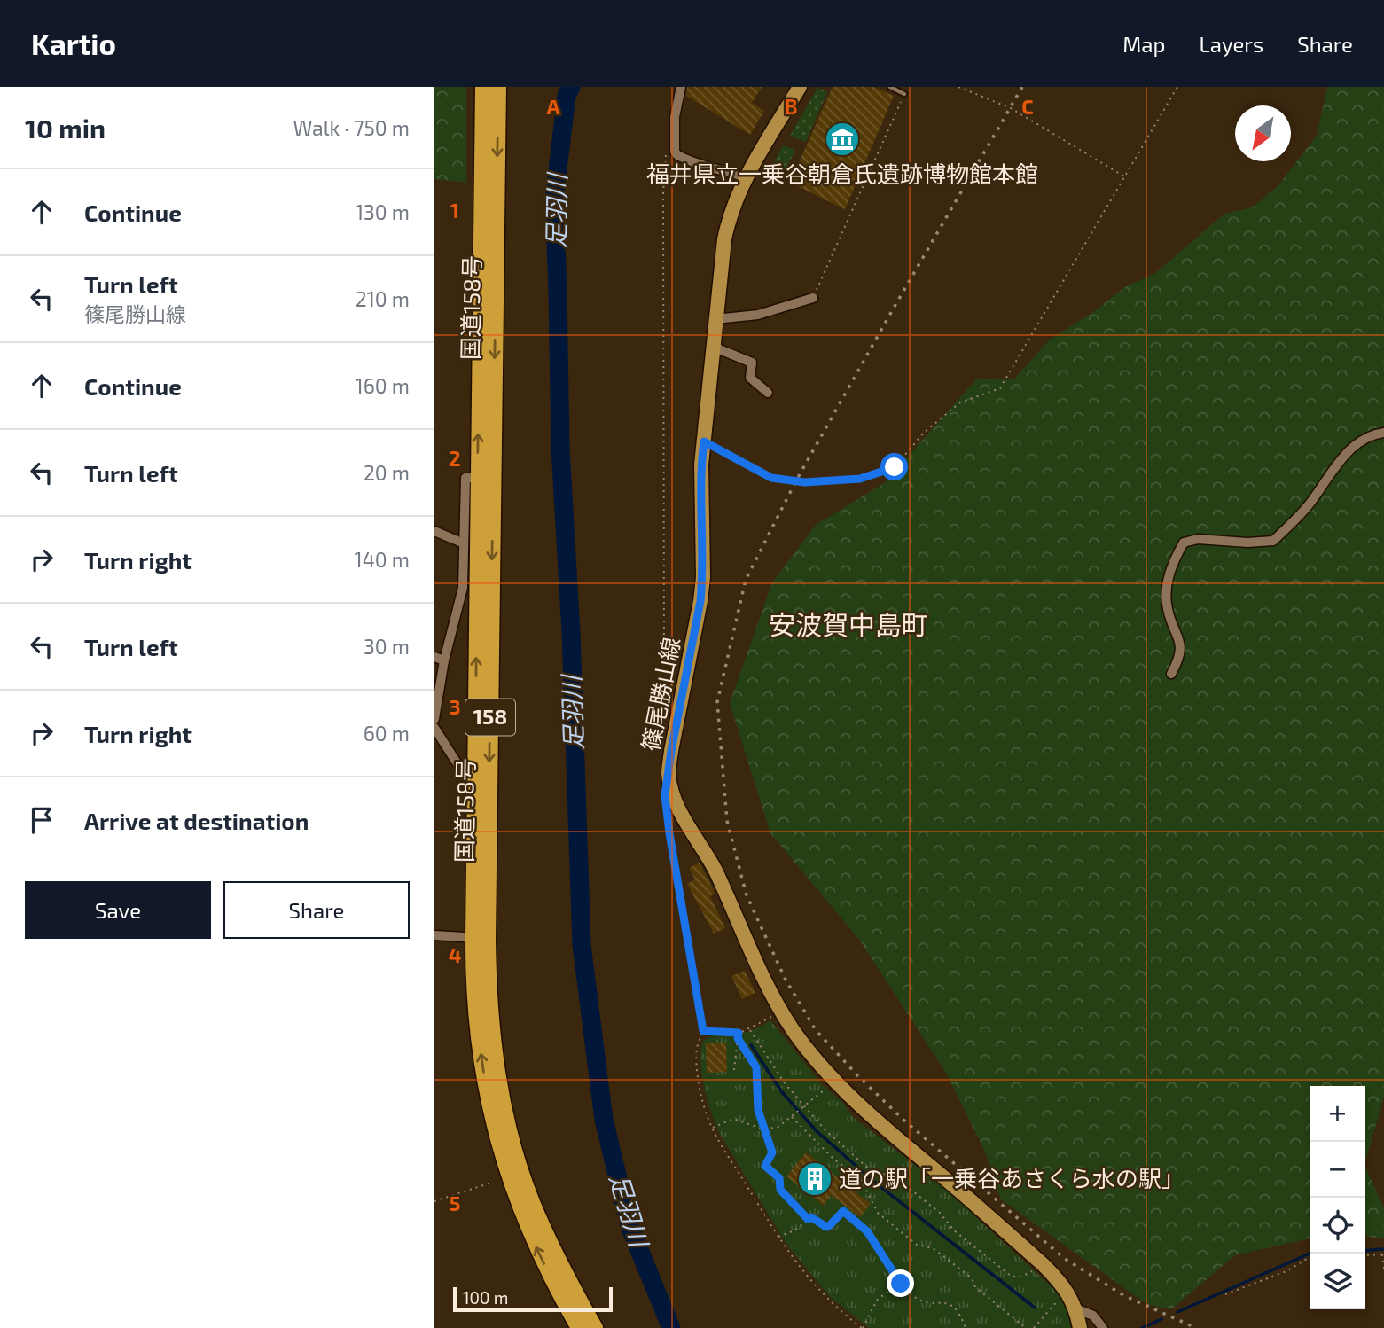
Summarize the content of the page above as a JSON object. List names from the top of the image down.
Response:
{
  "streets": {
    "highway": ["国道158号", "158"],
    "main road": ["篠尾勝山線"]
  },
  "districts": ["安波賀中島町"],
  "water": ["足羽川"],
  "places": {
    "museum": ["福井県立一乗谷朝倉氏遺跡博物館本館"],
    "building": ["道の駅「一乗谷あさくら水の駅」"]
  },
  "scale_bar": "100 m",
  "north": "bottom left",
  "page": {
    "header": "Kartio",
    "nav": ["Map", "Layers", "Share"],
    "heading": ["10 min", "Walk · 750 m"],
    "list": [
      ["Continue", "130 m"],
      ["Turn left", "篠尾勝山線", "210 m"],
      ["Continue", "160 m"],
      ["Turn left", "20 m"],
      ["Turn right", "140 m"],
      ["Turn left", "30 m"],
      ["Turn right", "60 m"],
      "Arrive at destination"
    ],
    "buttons": ["Save", "Share"],
    "map_buttons": ["+", "−"],
    "scale": "100 m"
  },
  "grid": {
    "columns": ["A", "B", "C"],
    "rows": [
      "1",
      "2",
      "3",
      "4",
      "5"
    ]
  }
}
